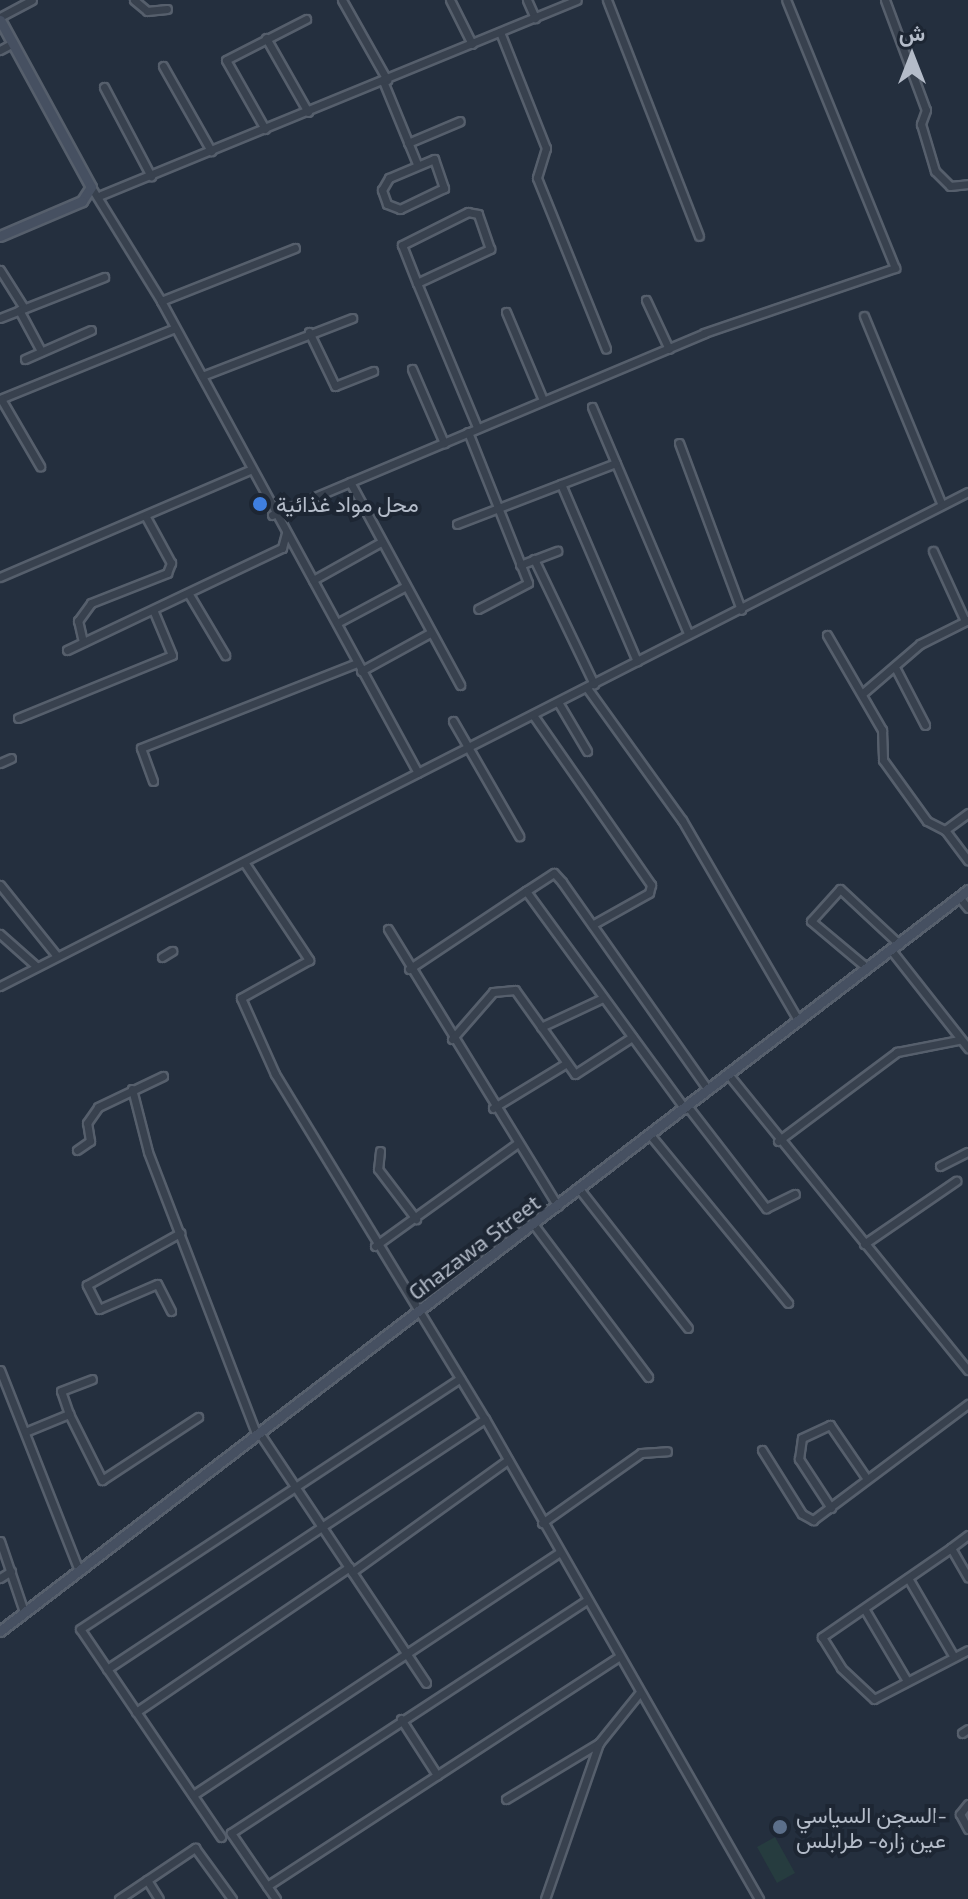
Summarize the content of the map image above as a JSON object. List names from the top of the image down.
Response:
{
  "streets": {
    "main road": ["Ghazawa Street"]
  },
  "places": ["محل مواد غذائية", "السجن السياسي- عين زاره- طرابلس"],
  "north": "top"
}
